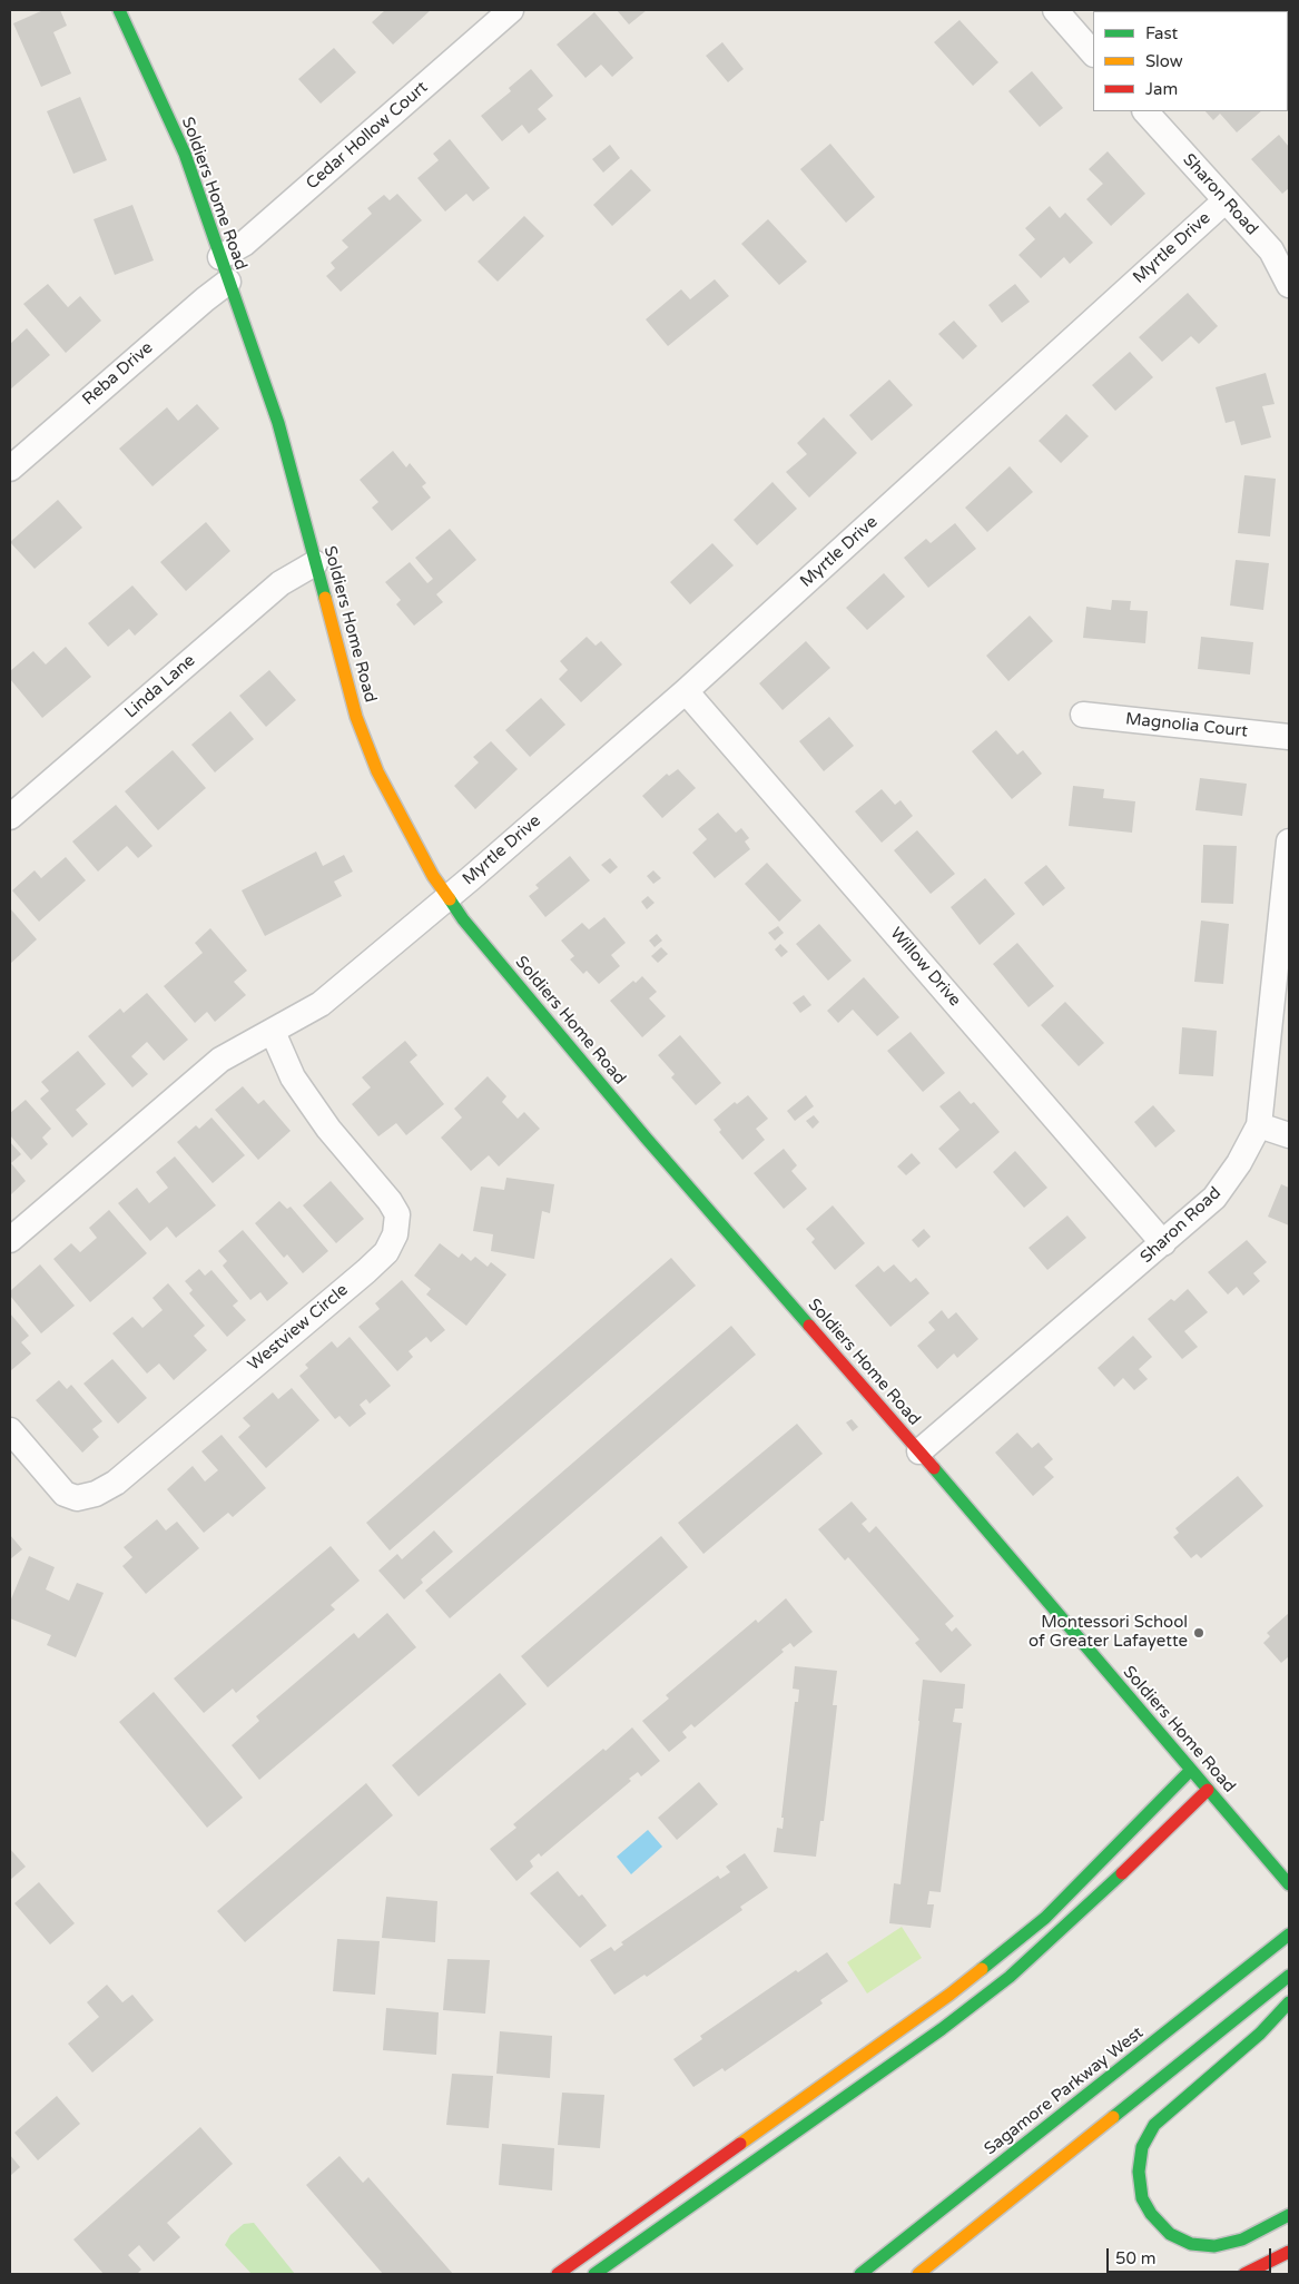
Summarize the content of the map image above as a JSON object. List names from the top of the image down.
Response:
{
  "streets": {
    "main road": ["Soldiers Home Road", "Sagamore Parkway West"],
    "street": [
      "Cedar Hollow Court",
      "Sharon Road",
      "Myrtle Drive",
      "Reba Drive",
      "Linda Lane",
      "Magnolia Court",
      "Willow Drive",
      "Westview Circle"
    ]
  },
  "crossings": [
    ["Cedar Hollow Court", "Soldiers Home Road"],
    ["Soldiers Home Road", "Sharon Road"],
    ["Soldiers Home Road", "Myrtle Drive"],
    ["Soldiers Home Road", "Reba Drive"],
    ["Soldiers Home Road", "Linda Lane"],
    ["Sharon Road", "Myrtle Drive"],
    ["Sharon Road", "Willow Drive"],
    ["Myrtle Drive", "Willow Drive"]
  ],
  "places": ["Montessori School of Greater Lafayette"],
  "legend": ["Fast", "Slow", "Jam"],
  "scale_bar": "50 m"
}
